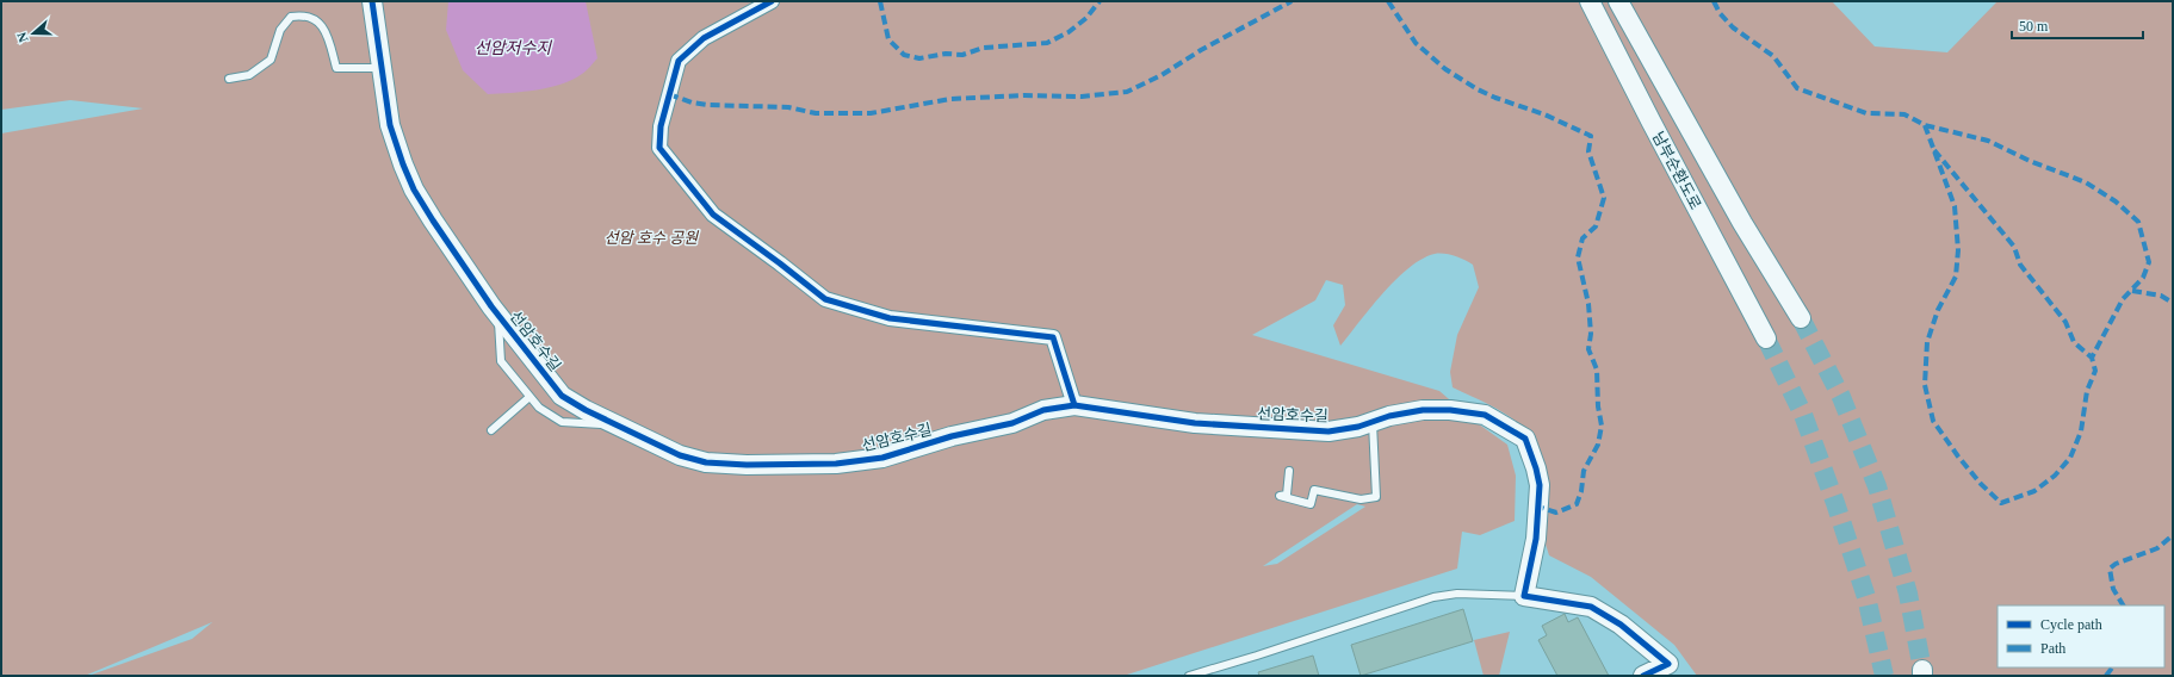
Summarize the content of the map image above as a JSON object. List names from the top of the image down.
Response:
{
  "streets": {
    "street": ["남부순환도로", "선암호수길"]
  },
  "water": ["선암저수지"],
  "parks": ["선암 호수 공원"],
  "legend": ["Cycle path", "Path"],
  "scale_bar": "50 m",
  "north": "left"
}
